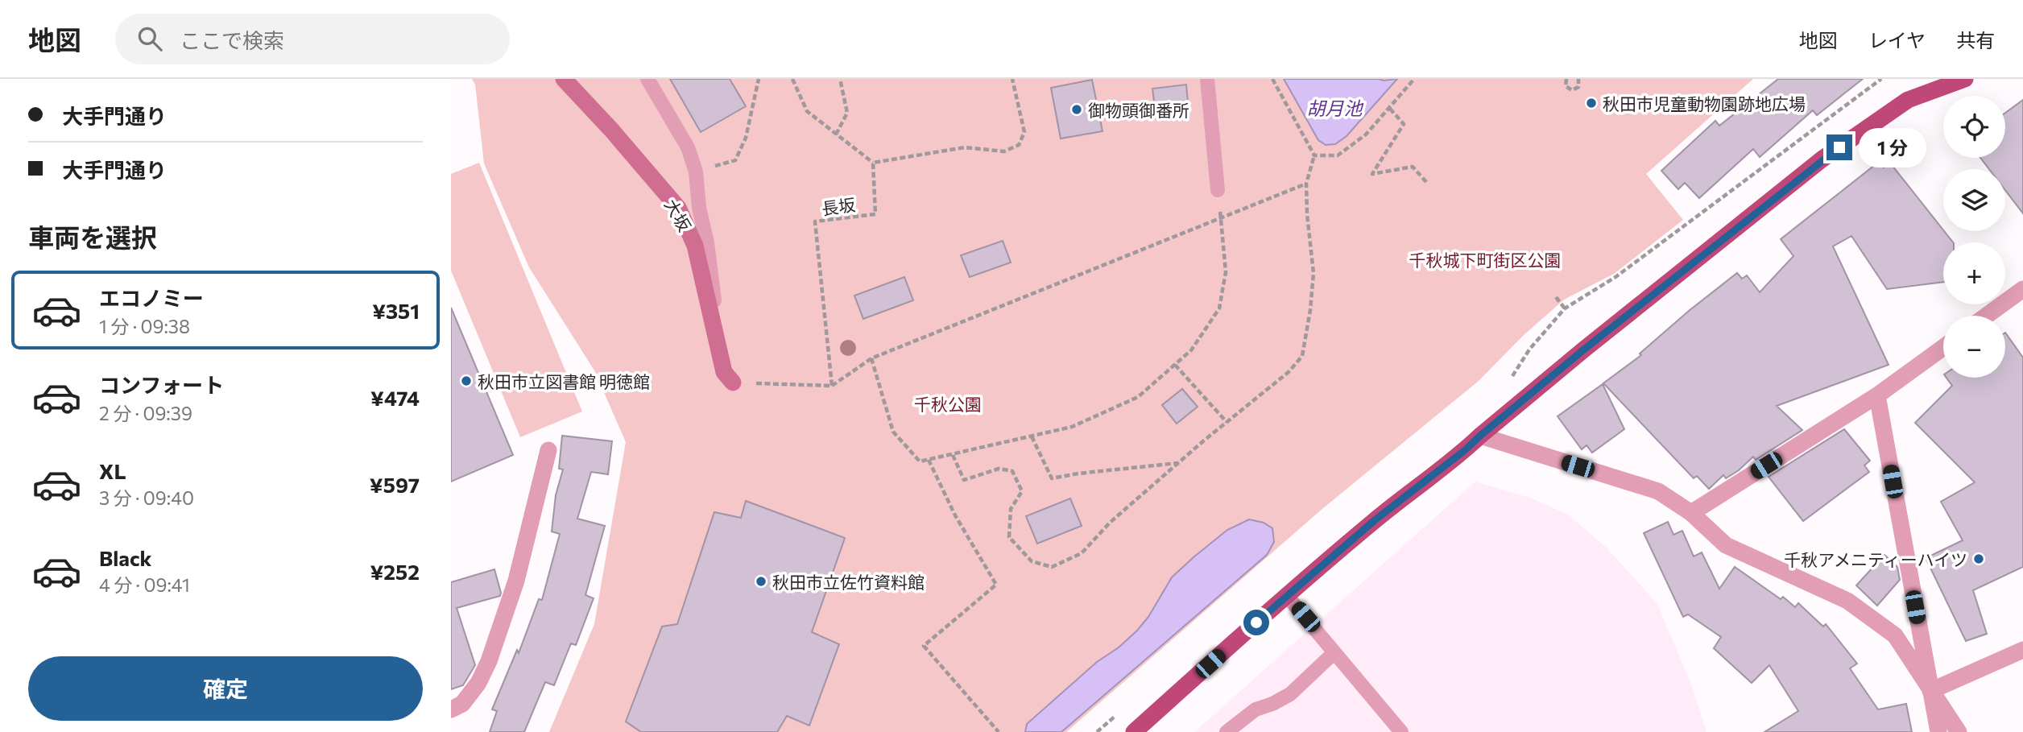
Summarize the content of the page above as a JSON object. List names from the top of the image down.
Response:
{
  "streets": {
    "street": ["大坂"],
    "path": ["長坂"]
  },
  "water": ["胡月池"],
  "parks": ["千秋城下町街区公園", "千秋公園"],
  "places": [
    "秋田市児童動物園跡地広場",
    "御物頭御番所",
    "秋田市立図書館 明徳館",
    "千秋アメニティーハイツ",
    "秋田市立佐竹資料館"
  ],
  "page": {
    "header": "地図",
    "search": "ここで検索",
    "nav": ["地図", "レイヤ", "共有"],
    "banner": ["大手門通り", "大手門通り"],
    "map_buttons": ["+", "−"],
    "bubble": "1 分",
    "heading": "車両を選択",
    "list": [
      {
        "name": "エコノミー",
        "note": "1 分 · 09:38",
        "value": "¥351"
      },
      {
        "name": "コンフォート",
        "note": "2 分 · 09:39",
        "value": "¥474"
      },
      {
        "name": "XL",
        "note": "3 分 · 09:40",
        "value": "¥597"
      },
      {
        "name": "Black",
        "note": "4 分 · 09:41",
        "value": "¥252"
      }
    ],
    "buttons": "確定"
  }
}
